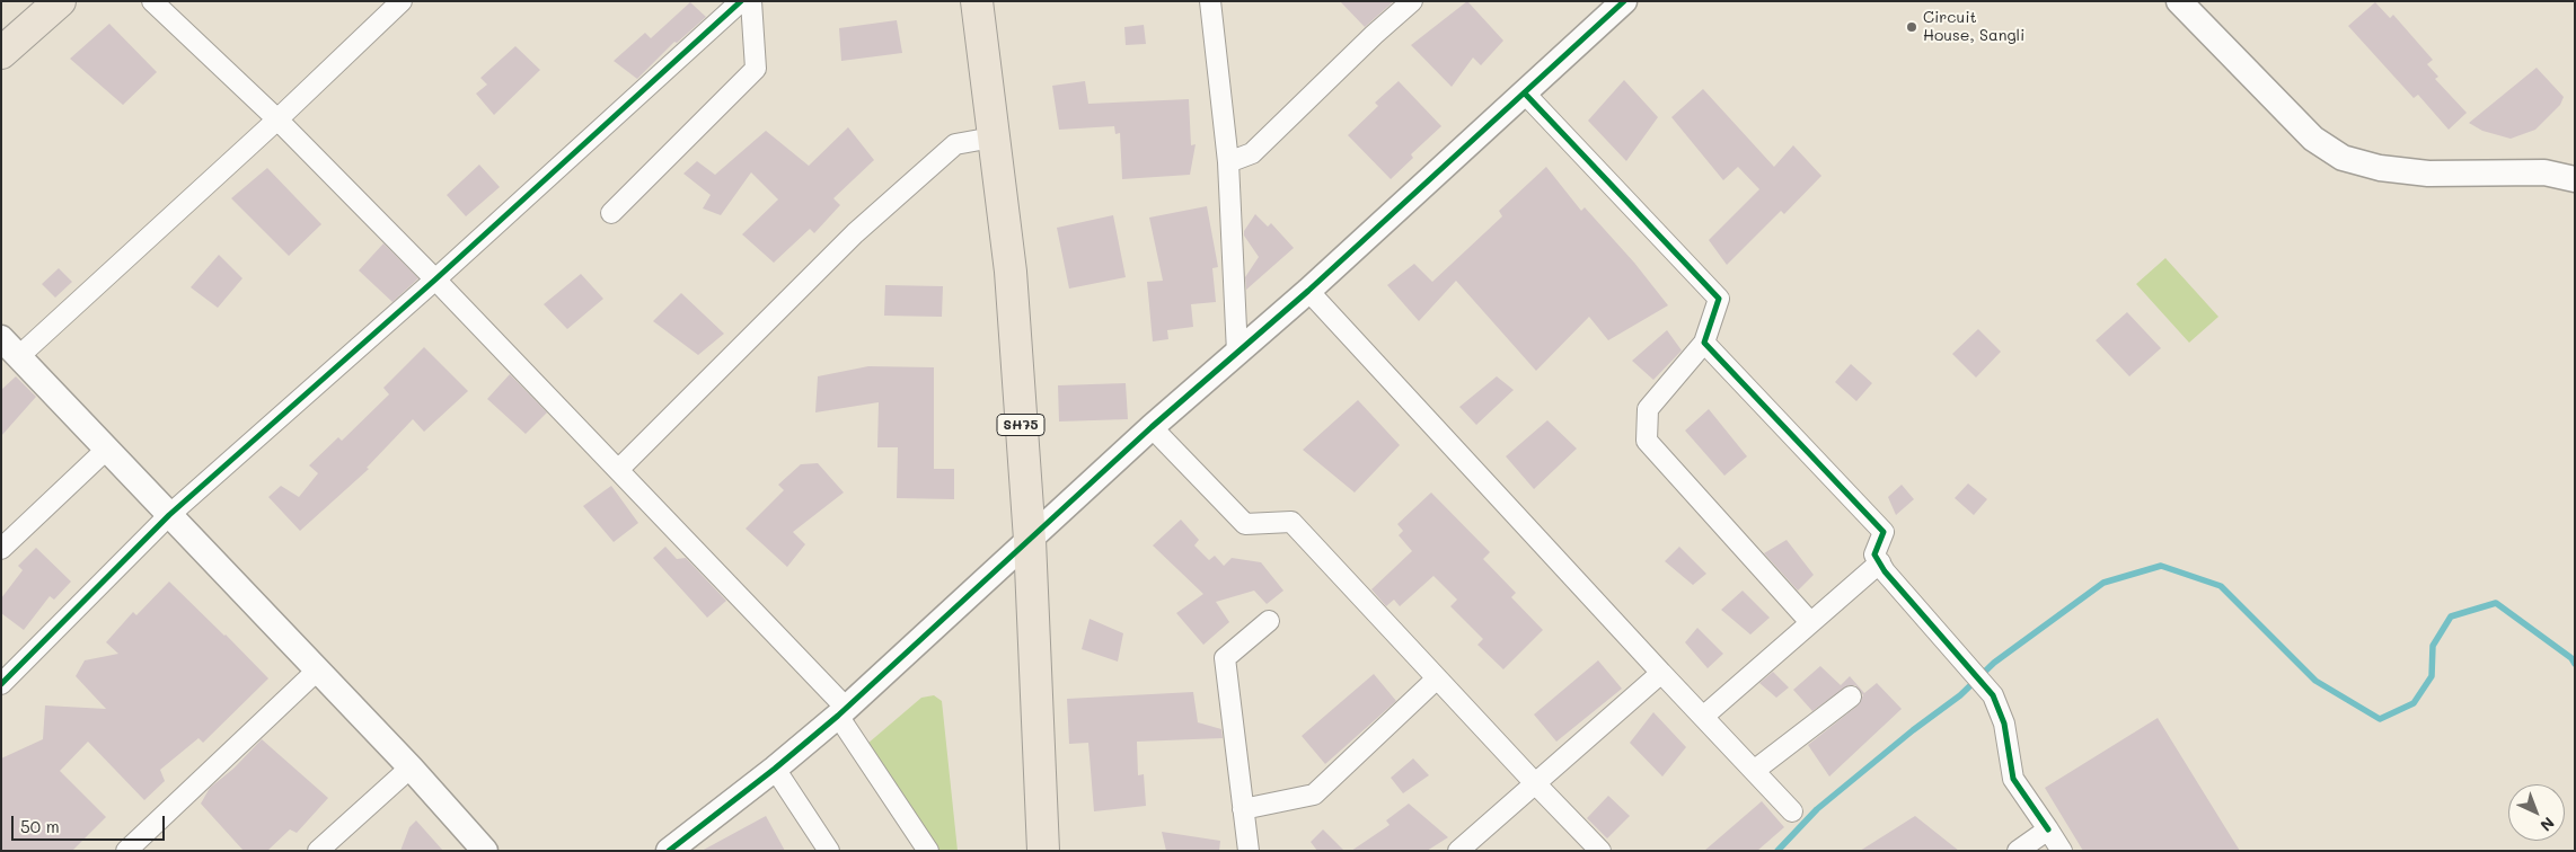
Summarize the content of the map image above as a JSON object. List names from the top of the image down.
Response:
{
  "streets": {
    "main road": ["SH75"]
  },
  "places": ["Circuit House, Sangli"],
  "scale_bar": "50 m",
  "north": "bottom right"
}
